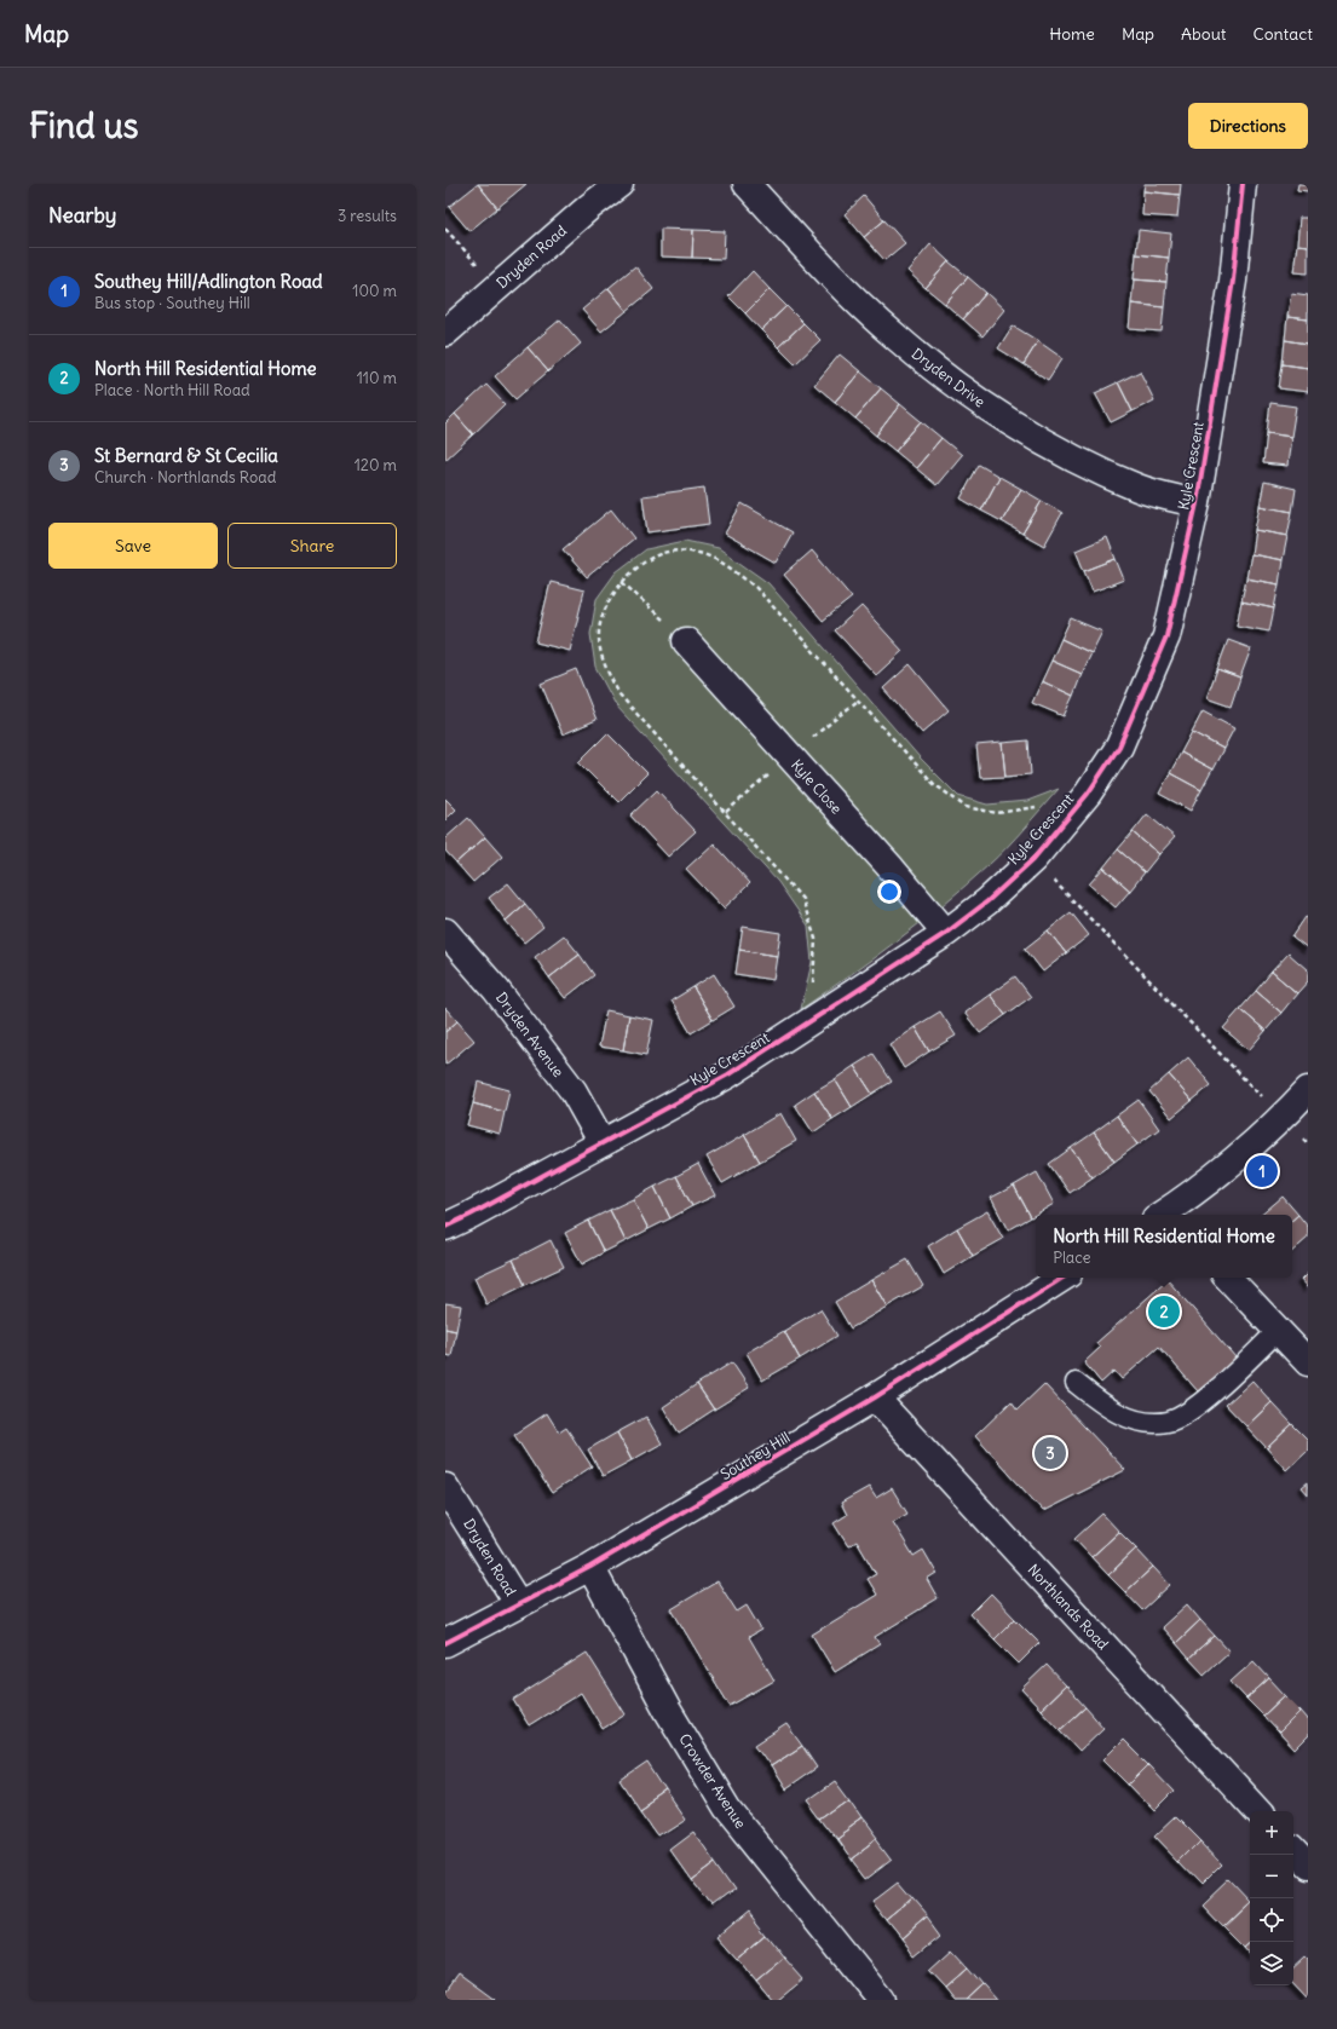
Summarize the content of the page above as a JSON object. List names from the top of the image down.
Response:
{
  "streets": {
    "street": [
      "Dryden Road",
      "Dryden Drive",
      "Kyle Crescent",
      "Kyle Close",
      "Dryden Avenue",
      "Southey Hill",
      "Northlands Road",
      "Crowder Avenue"
    ]
  },
  "crossings": [
    ["Dryden Road", "Southey Hill"],
    ["Dryden Drive", "Kyle Crescent"],
    ["Kyle Crescent", "Kyle Close"],
    ["Kyle Crescent", "Dryden Avenue"],
    ["Southey Hill", "Northlands Road"],
    ["Southey Hill", "Crowder Avenue"]
  ],
  "page": {
    "header": "Map",
    "nav": [
      "Home",
      "Map",
      "About",
      "Contact"
    ],
    "buttons": [
      "Directions",
      ["Save", "Share"]
    ],
    "title": "Find us",
    "heading": ["Nearby", "3 results"],
    "list": [
      {
        "mark": "1",
        "name": "Southey Hill/Adlington Road",
        "note": "Bus stop · Southey Hill",
        "value": "100 m"
      },
      {
        "mark": "2",
        "name": "North Hill Residential Home",
        "note": "Place · North Hill Road",
        "value": "110 m"
      },
      {
        "mark": "3",
        "name": "St Bernard & St Cecilia",
        "note": "Church · Northlands Road",
        "value": "120 m"
      }
    ],
    "pins": ["1", "2", "3"],
    "popup": ["North Hill Residential Home", "Place"],
    "map_buttons": ["+", "−"]
  }
}
